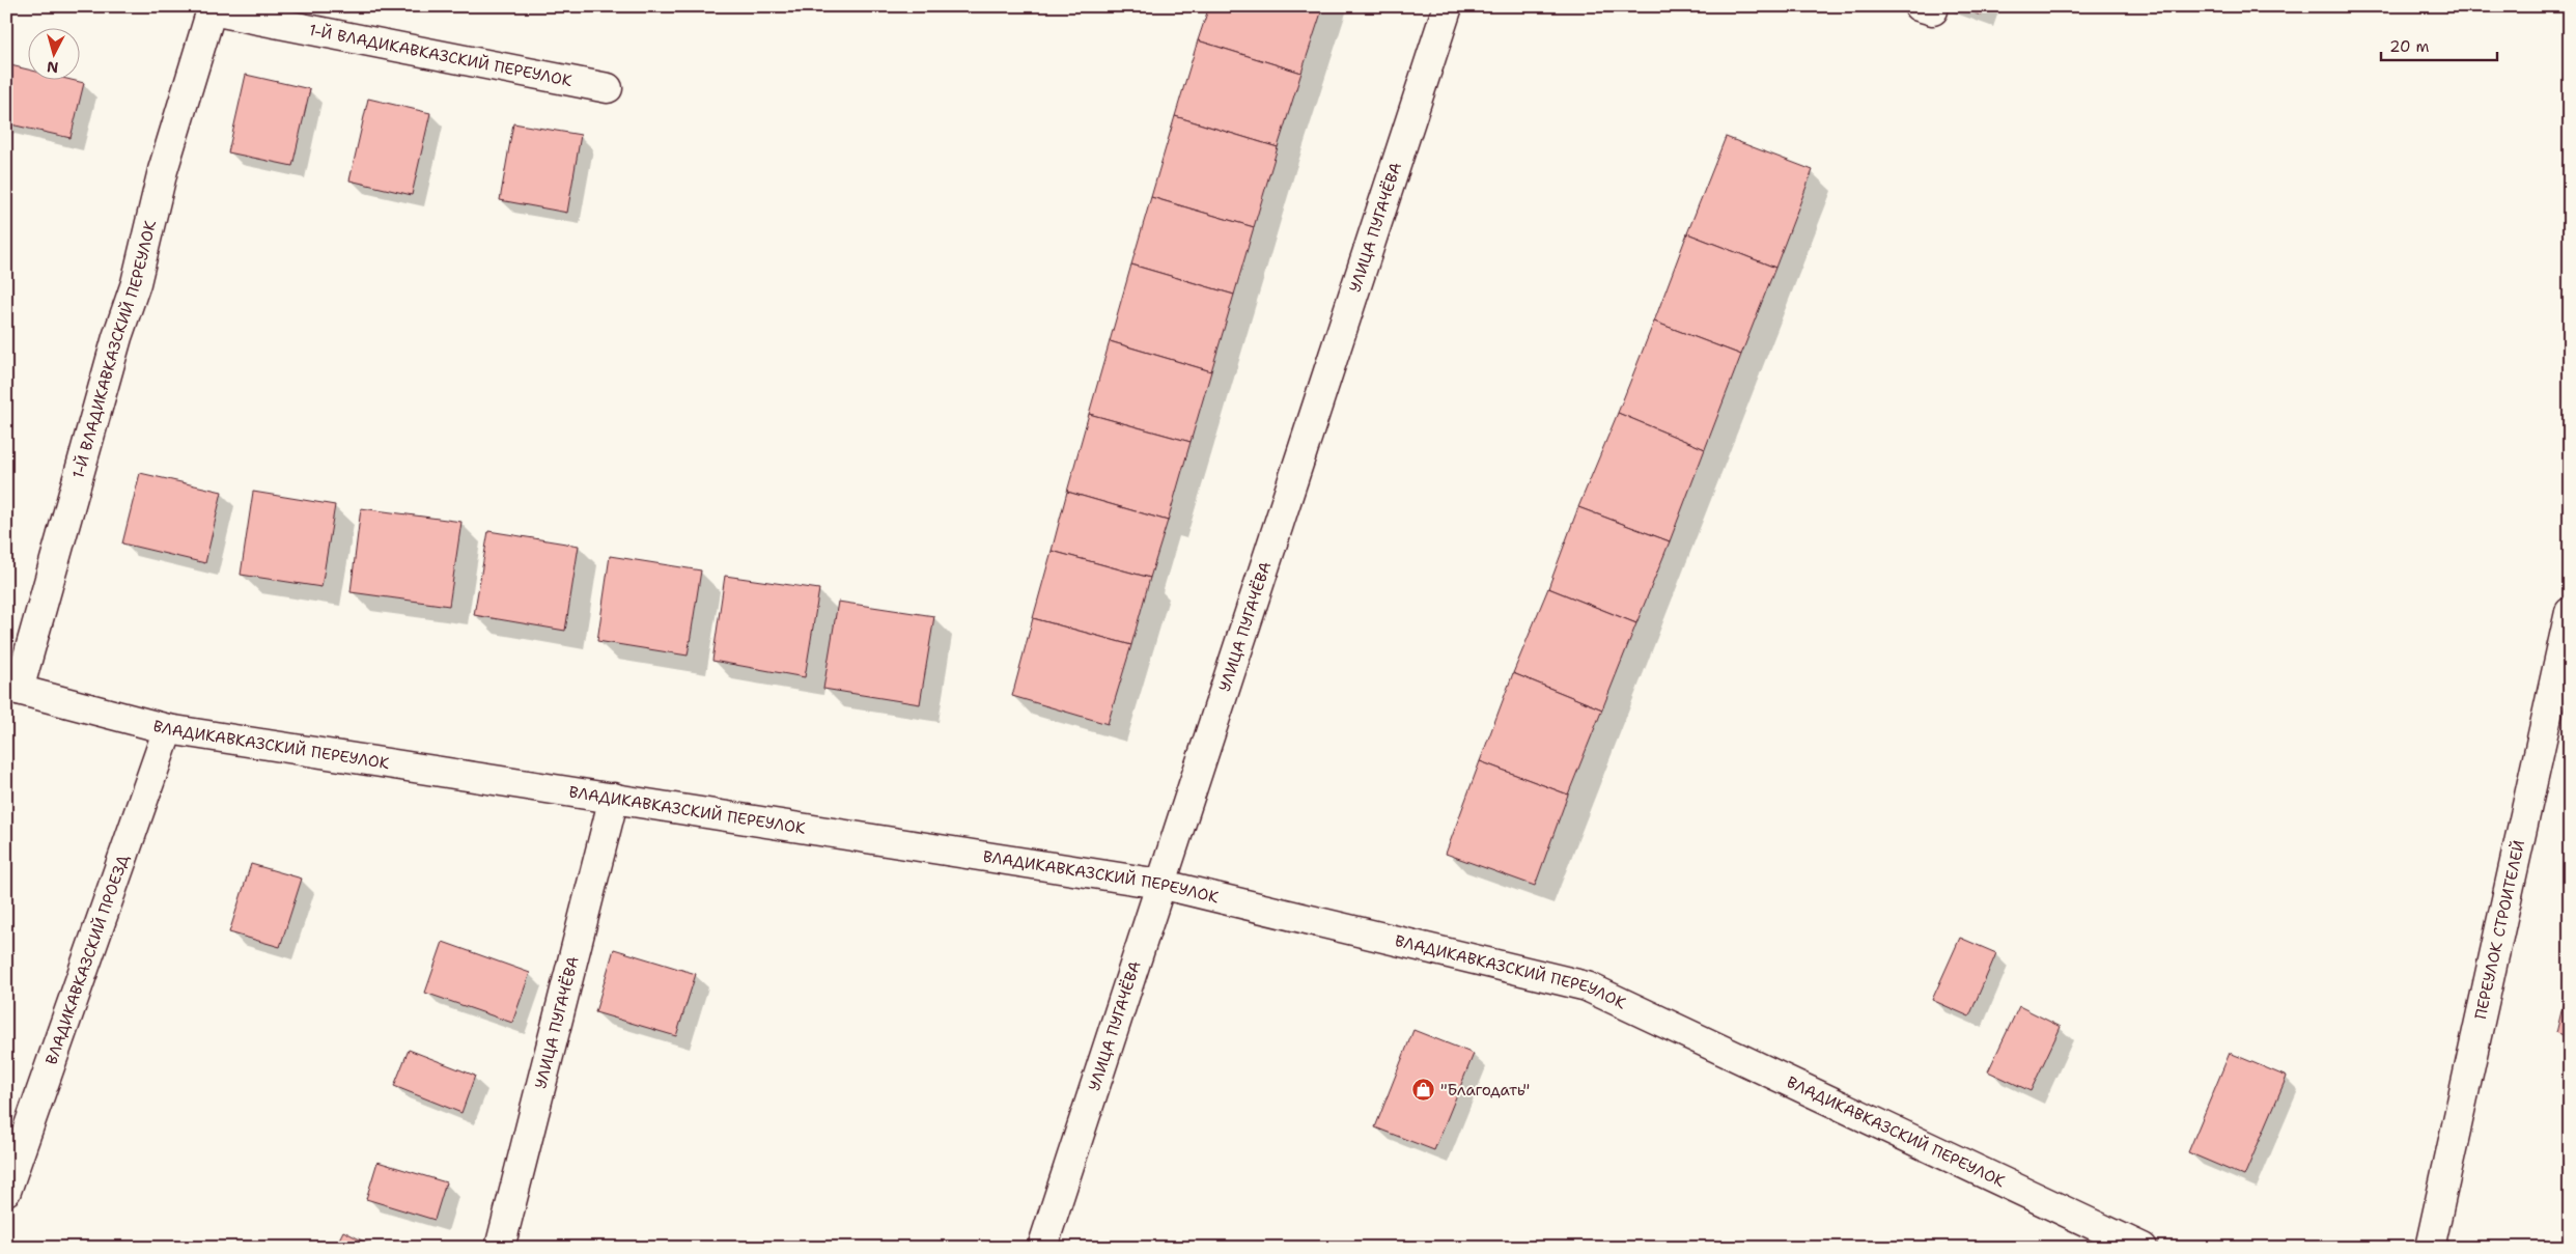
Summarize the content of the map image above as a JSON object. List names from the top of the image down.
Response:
{
  "streets": {
    "street": [
      "1-Й ВЛАДИКАВКАЗСКИЙ ПЕРЕУЛОК",
      "УЛИЦА ПУГАЧЁВА",
      "ВЛАДИКАВКАЗСКИЙ ПЕРЕУЛОК",
      "ПЕРЕУЛОК СТРОИТЕЛЕЙ",
      "ВЛАДИКАВКАЗСКИЙ ПРОЕЗД"
    ]
  },
  "crossings": [
    ["1-Й ВЛАДИКАВКАЗСКИЙ ПЕРЕУЛОК", "ВЛАДИКАВКАЗСКИЙ ПЕРЕУЛОК"],
    ["УЛИЦА ПУГАЧЁВА", "ВЛАДИКАВКАЗСКИЙ ПЕРЕУЛОК"],
    ["ВЛАДИКАВКАЗСКИЙ ПЕРЕУЛОК", "ВЛАДИКАВКАЗСКИЙ ПРОЕЗД"]
  ],
  "places": {
    "shop": ["\"Благодать\""]
  },
  "scale_bar": "20 m",
  "north": "bottom"
}
